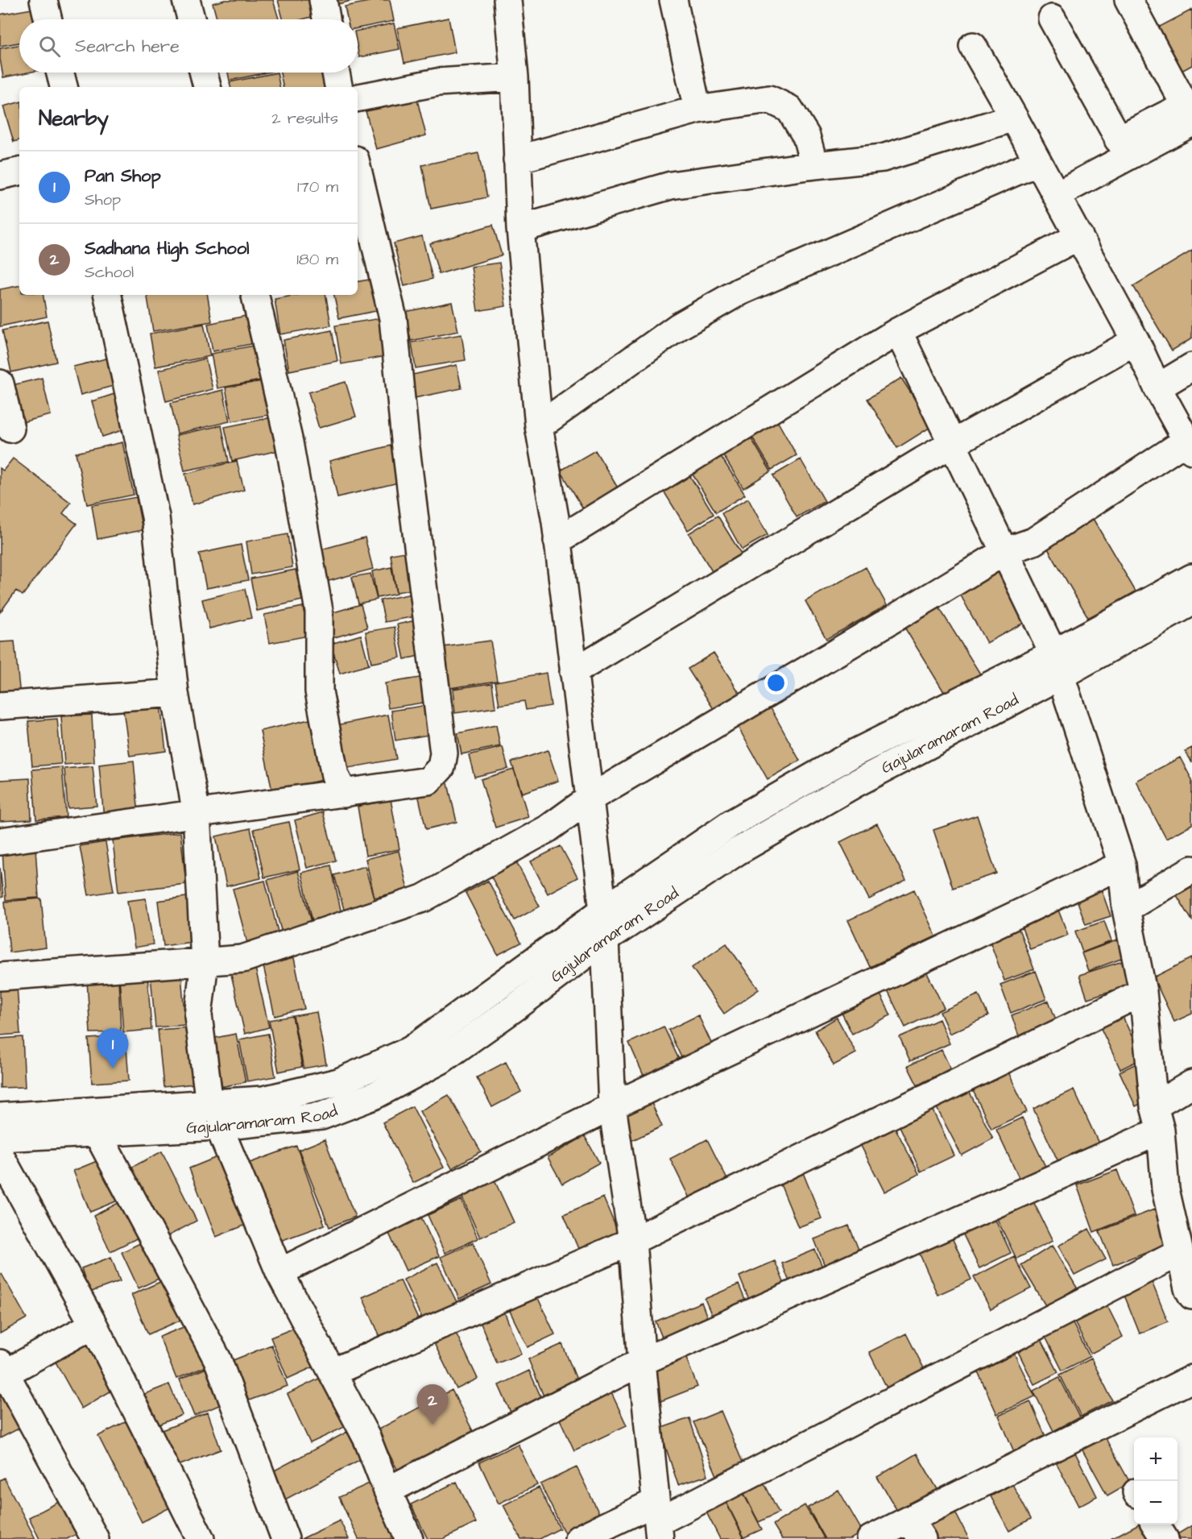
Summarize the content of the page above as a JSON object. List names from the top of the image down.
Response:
{
  "streets": {
    "street": ["Gajularamaram Road"]
  },
  "page": {
    "search": "Search here",
    "heading": ["Nearby", "2 results"],
    "list": [
      {
        "mark": "1",
        "name": "Pan Shop",
        "note": "Shop",
        "value": "170 m"
      },
      {
        "mark": "2",
        "name": "Sadhana High School",
        "note": "School",
        "value": "180 m"
      }
    ],
    "pins": ["1", "2"],
    "map_buttons": ["+", "−"]
  }
}
